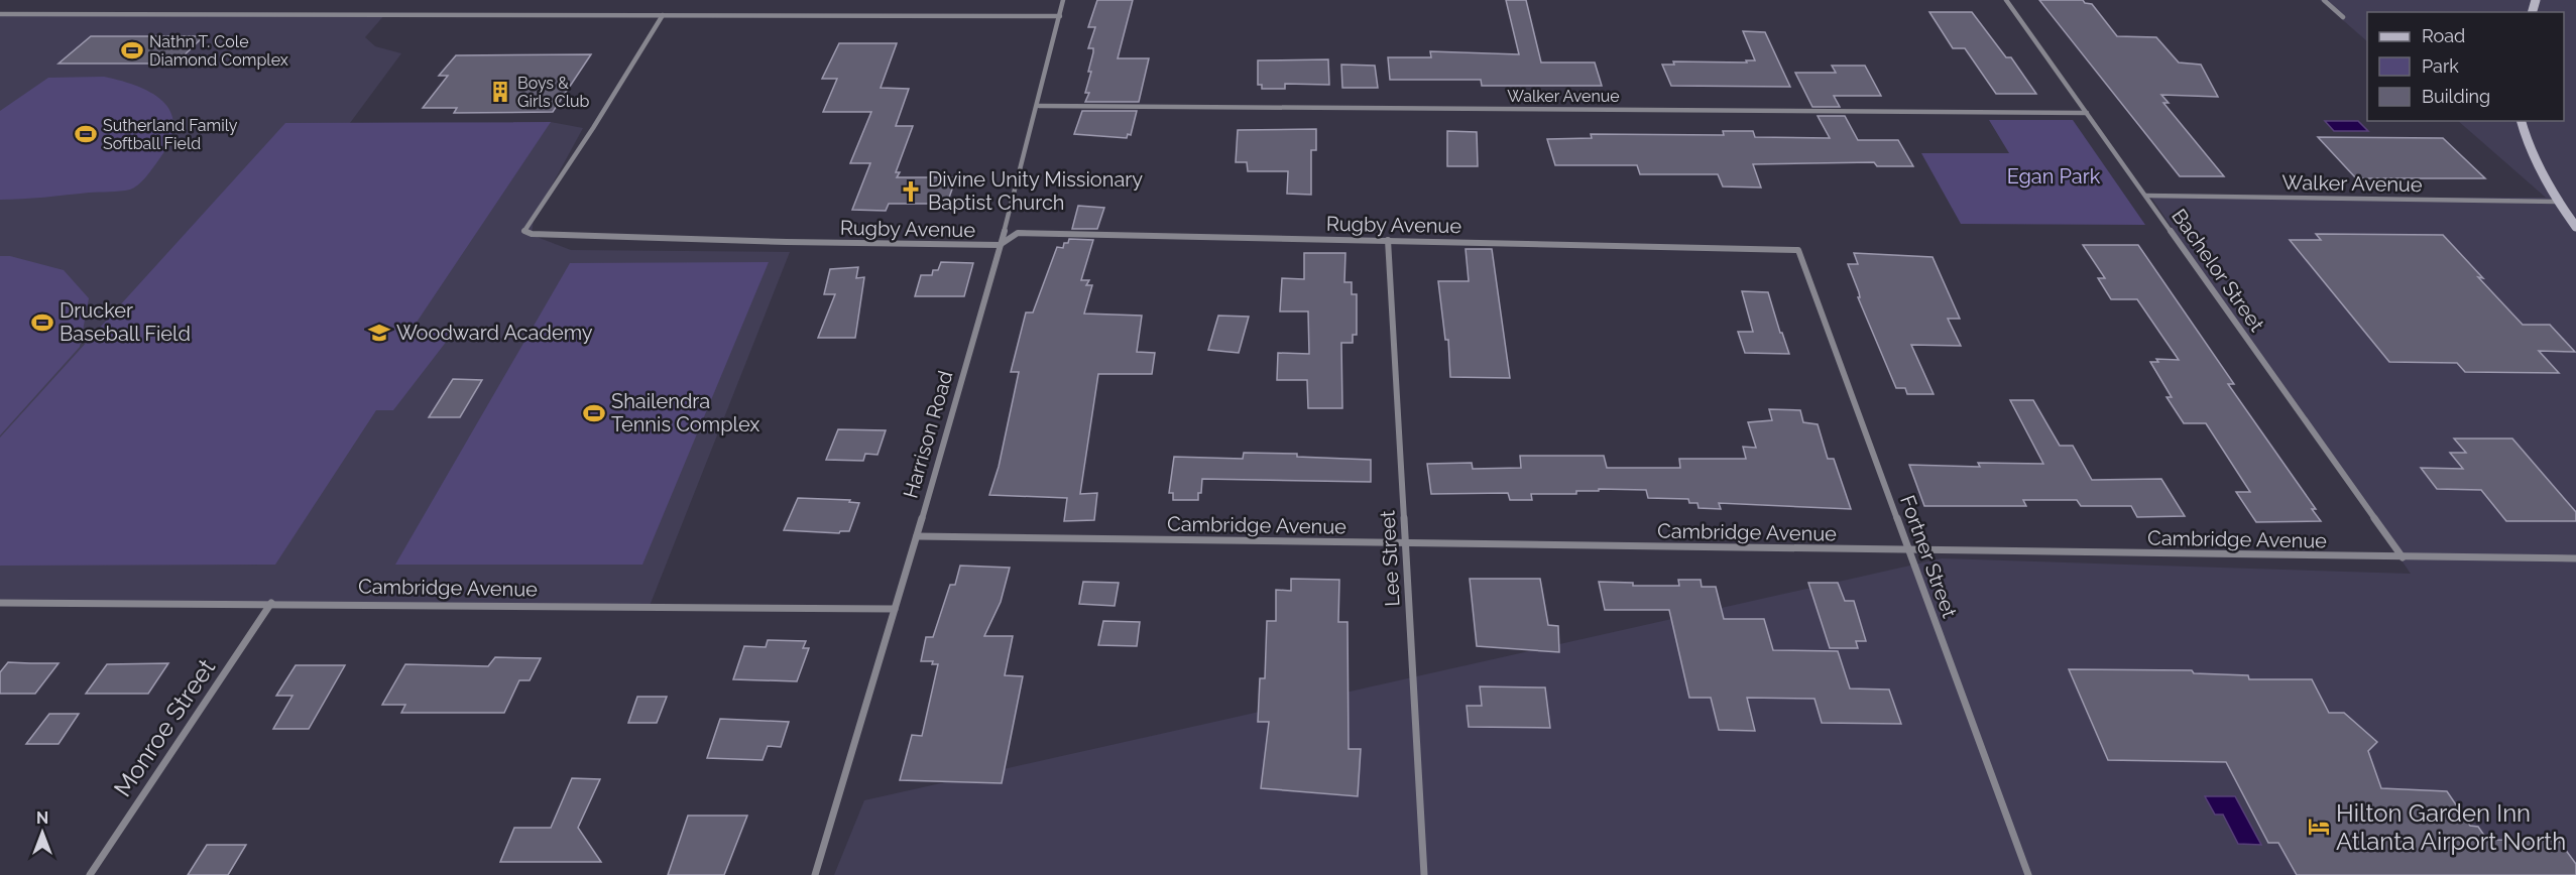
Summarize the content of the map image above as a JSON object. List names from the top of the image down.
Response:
{
  "streets": {
    "street": [
      "Walker Avenue",
      "Rugby Avenue",
      "Bachelor Street",
      "Harrison Road",
      "Cambridge Avenue",
      "Fortner Street",
      "Lee Street",
      "Monroe Street"
    ]
  },
  "crossings": [
    ["Walker Avenue", "Bachelor Street"],
    ["Walker Avenue", "Harrison Road"],
    ["Rugby Avenue", "Harrison Road"],
    ["Rugby Avenue", "Fortner Street"],
    ["Rugby Avenue", "Lee Street"],
    ["Bachelor Street", "Cambridge Avenue"],
    ["Harrison Road", "Cambridge Avenue"],
    ["Cambridge Avenue", "Fortner Street"],
    ["Cambridge Avenue", "Lee Street"],
    ["Cambridge Avenue", "Monroe Street"]
  ],
  "parks": ["Egan Park"],
  "places": {
    "sports": [
      "Nathn T. Cole Diamond Complex",
      "Sutherland Family Softball Field",
      "Drucker Baseball Field",
      "Shailendra Tennis Complex"
    ],
    "building": ["Boys & Girls Club"],
    "church": ["Divine Unity Missionary Baptist Church"],
    "school or university": ["Woodward Academy"],
    "hotel": ["Hilton Garden Inn Atlanta Airport North"]
  },
  "legend": ["Road", "Park", "Building"],
  "north": "top"
}
